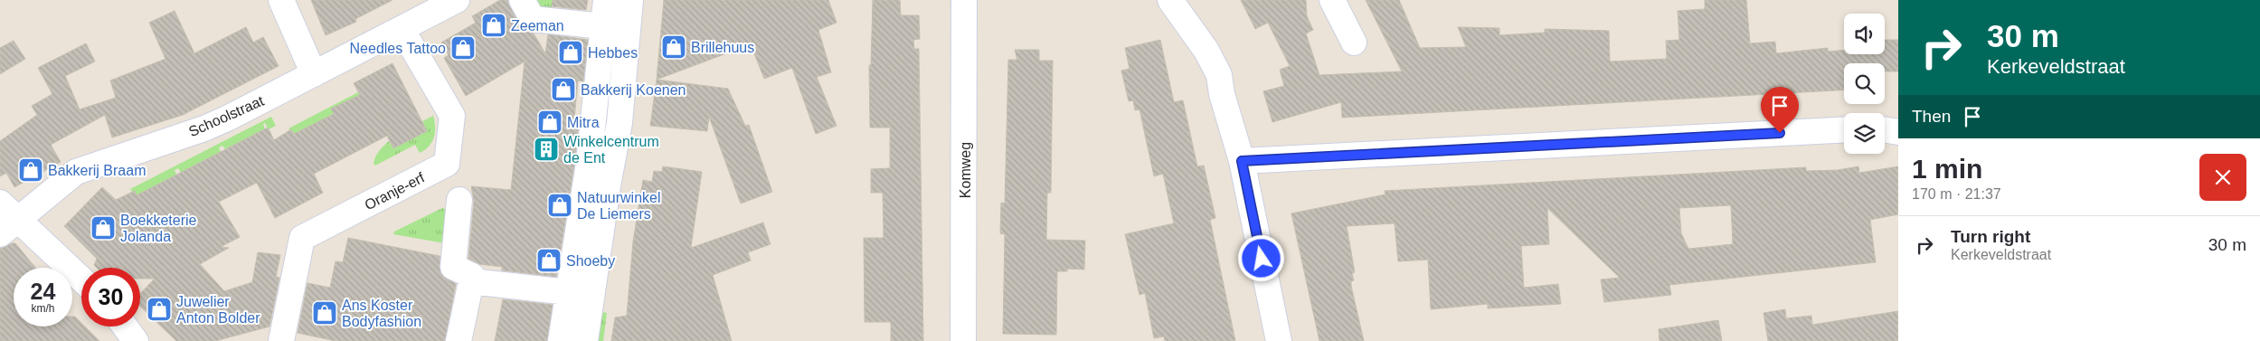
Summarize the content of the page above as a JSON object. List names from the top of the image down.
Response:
{
  "streets": {
    "street": ["Schoolstraat", "Komweg", "Oranje-erf"]
  },
  "crossings": [
    ["Schoolstraat", "Oranje-erf"]
  ],
  "places": {
    "shop": [
      "Zeeman",
      "Brillehuus",
      "Needles Tattoo",
      "Hebbes",
      "Bakkerij Koenen",
      "Mitra",
      "Bakkerij Braam",
      "Natuurwinkel De Liemers",
      "Boekketerie Jolanda",
      "Shoeby",
      "Juwelier Anton Bolder",
      "Ans Koster Bodyfashion"
    ],
    "building": ["Winkelcentrum de Ent"]
  },
  "page": {
    "turn": ["30 m", "Kerkeveldstraat"],
    "then": "Then",
    "heading": ["1 min", "170 m · 21:37"],
    "list": [
      {
        "name": "Turn right",
        "note": "Kerkeveldstraat",
        "value": "30 m"
      }
    ],
    "speed": "24 km/h",
    "limit": "30"
  }
}
